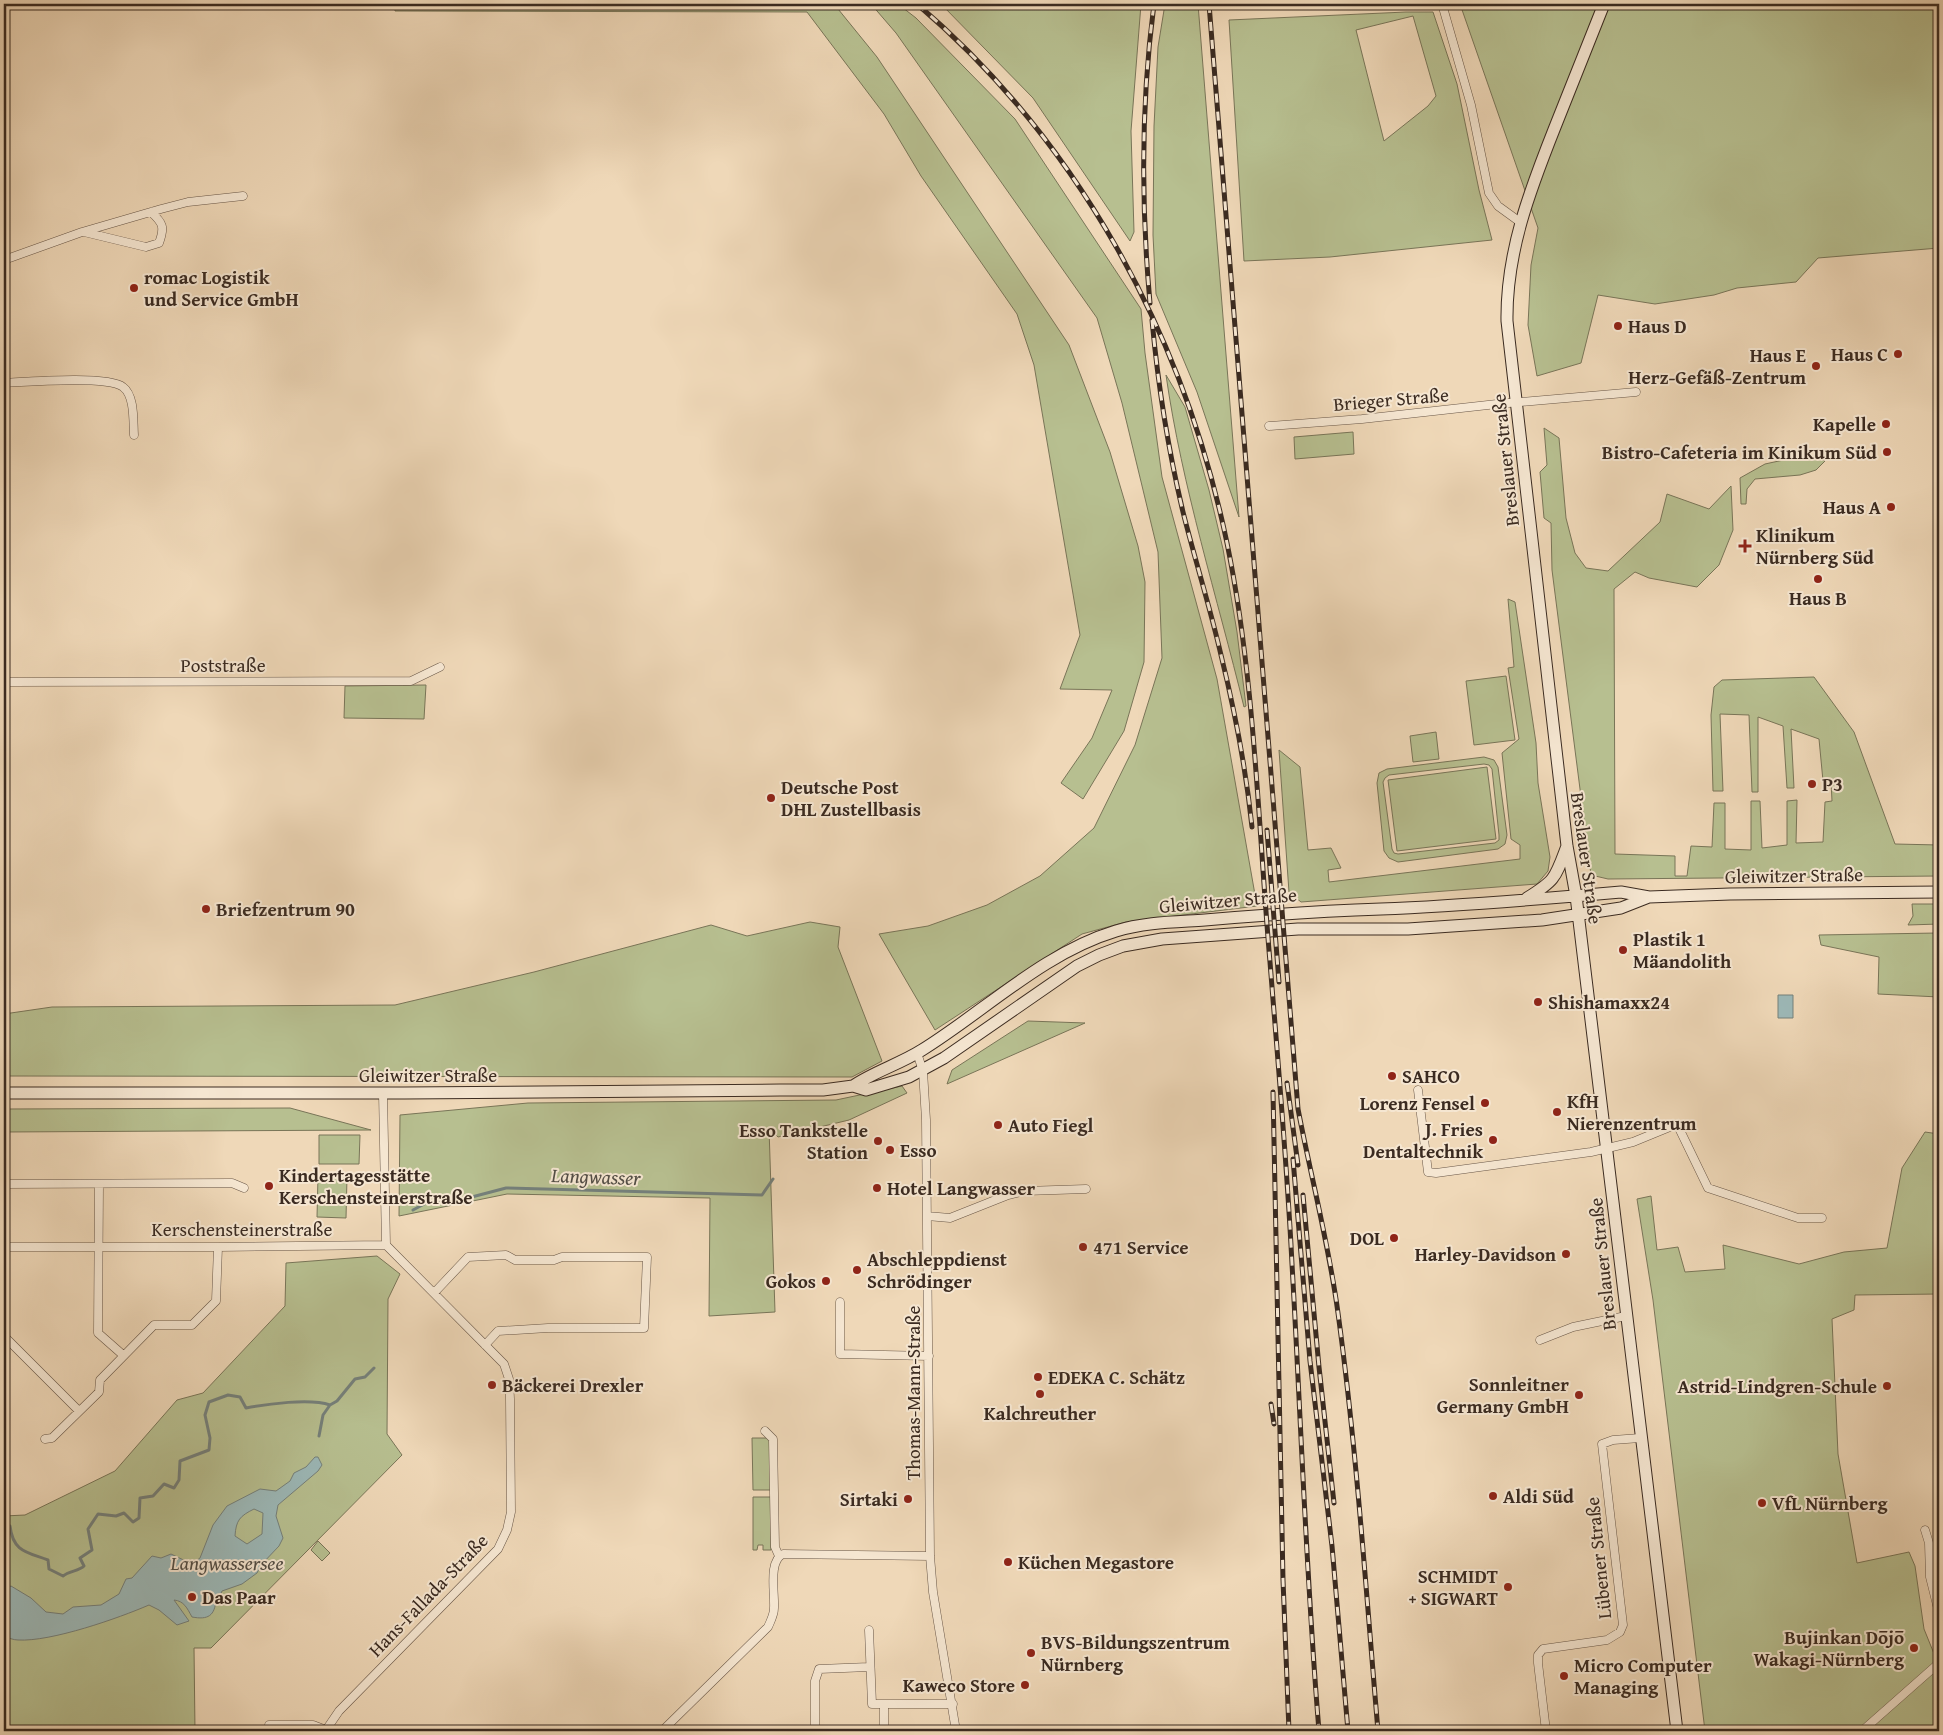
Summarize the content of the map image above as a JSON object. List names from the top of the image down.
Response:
{
  "streets": {
    "main road": ["Breslauer Straße", "Gleiwitzer Straße"],
    "street": [
      "Brieger Straße",
      "Poststraße",
      "Kerschensteinerstraße",
      "Thomas-Mann-Straße",
      "Lübener Straße",
      "Hans-Fallada-Straße"
    ]
  },
  "crossings": [
    ["Brieger Straße", "Breslauer Straße"],
    ["Breslauer Straße", "Gleiwitzer Straße"],
    ["Breslauer Straße", "Lübener Straße"],
    ["Gleiwitzer Straße", "Thomas-Mann-Straße"],
    ["Kerschensteinerstraße", "Hans-Fallada-Straße"]
  ],
  "water": ["Langwasser", "Langwassersee"],
  "places": {
    "other": [
      "romac Logistik und Service GmbH",
      "Haus D",
      "Haus C",
      "Haus E Herz-Gefäß-Zentrum",
      "Kapelle",
      "Bistro-Cafeteria im Kinikum Süd",
      "Haus A",
      "Haus B",
      "P3",
      "Deutsche Post DHL Zustellbasis",
      "Briefzentrum 90",
      "Plastik 1 Mäandolith",
      "Shishamaxx24",
      "SAHCO",
      "Lorenz Fensel",
      "KfH Nierenzentrum",
      "Auto Fiegl",
      "J. Fries Dentaltechnik",
      "Esso Tankstelle Station",
      "Esso",
      "Kindertagesstätte Kerschensteinerstraße",
      "Hotel Langwasser",
      "DOL",
      "471 Service",
      "Harley-Davidson",
      "Abschleppdienst Schrödinger",
      "Gokos",
      "EDEKA C. Schätz",
      "Bäckerei Drexler",
      "Astrid-Lindgren-Schule",
      "Kalchreuther",
      "Sonnleitner Germany GmbH",
      "Aldi Süd",
      "Sirtaki",
      "VfL Nürnberg",
      "Küchen Megastore",
      "SCHMIDT + SIGWART",
      "Das Paar",
      "Bujinkan Dōjō Wakagi-Nürnberg",
      "BVS-Bildungszentrum Nürnberg",
      "Micro Computer Managing",
      "Kaweco Store"
    ],
    "health": ["Klinikum Nürnberg Süd"]
  }
}
